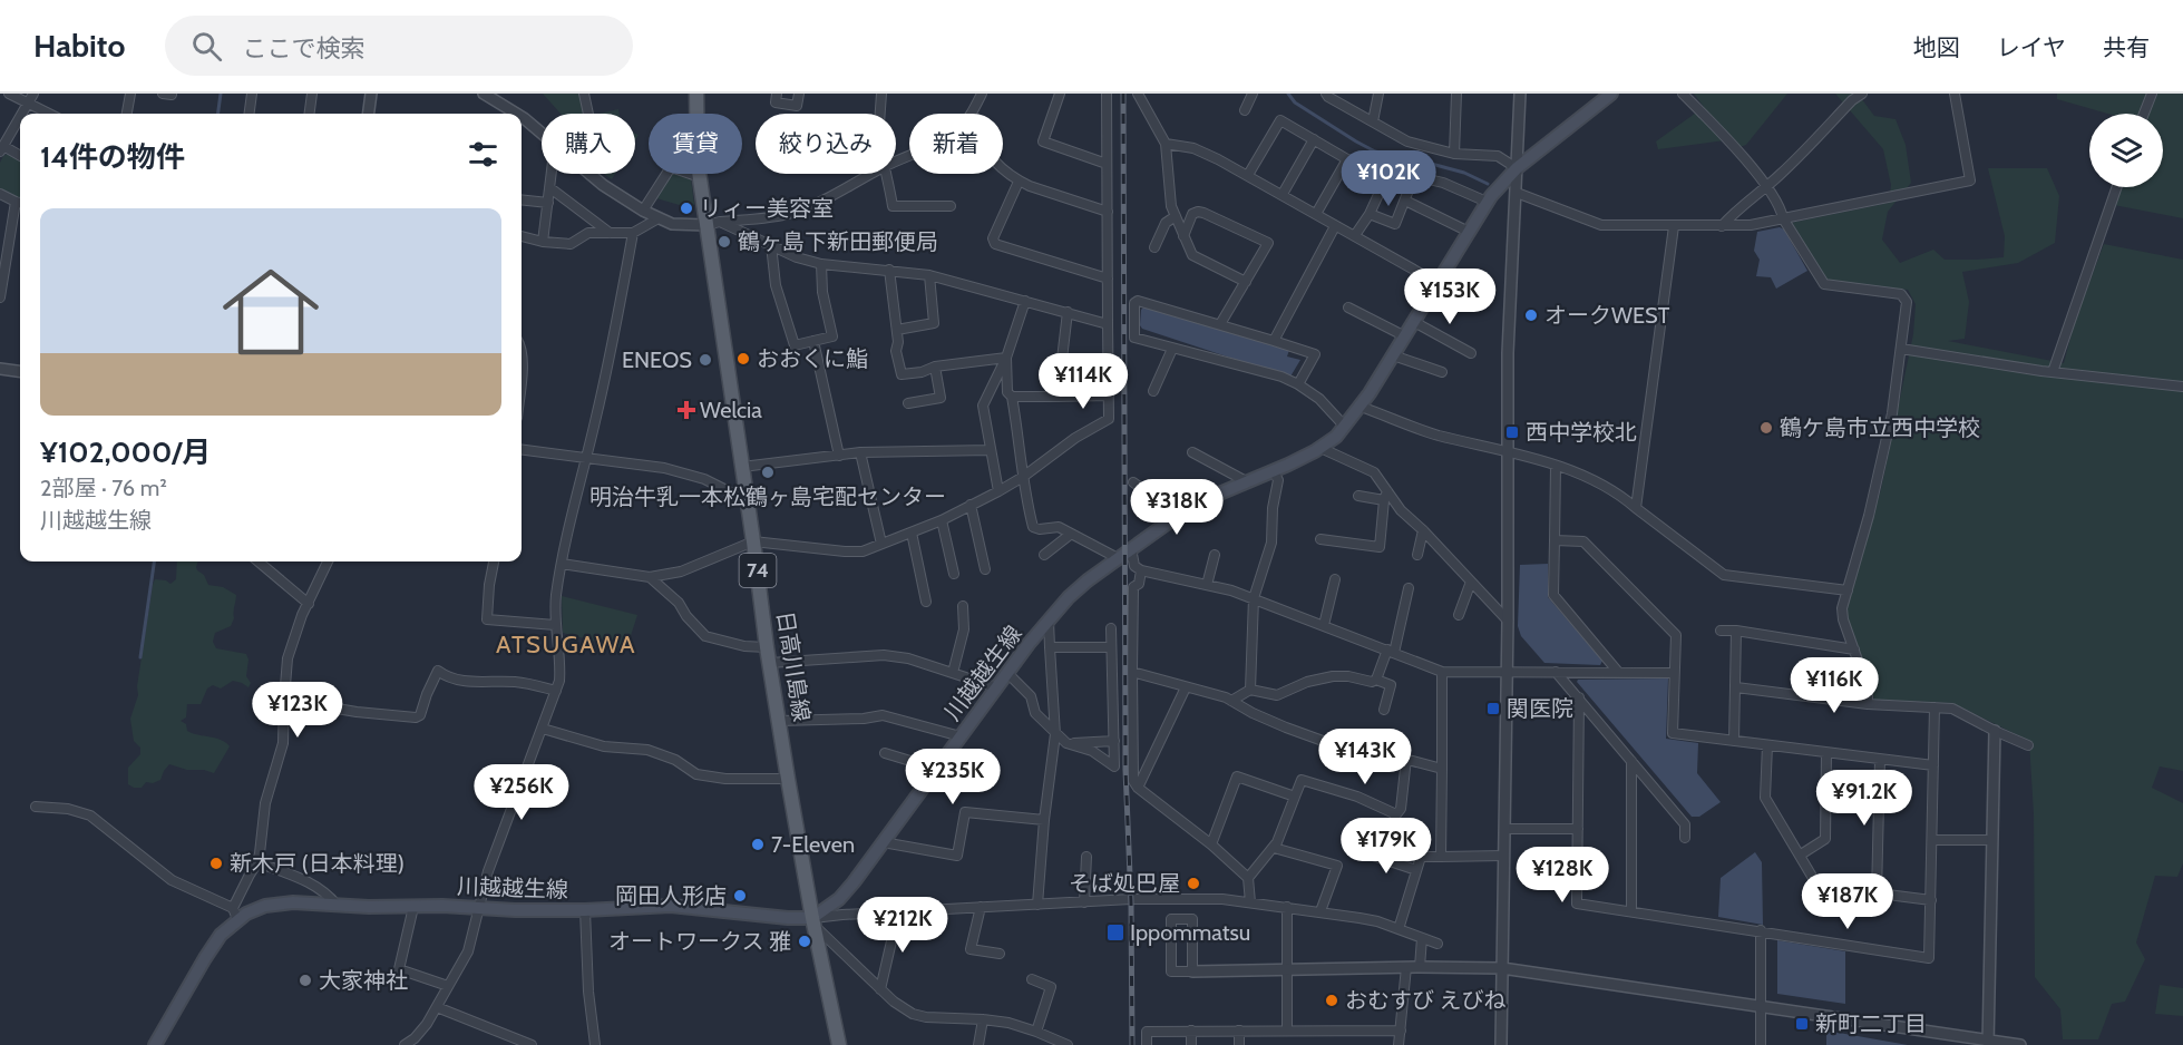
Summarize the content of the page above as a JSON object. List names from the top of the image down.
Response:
{
  "streets": {
    "main road": ["74", "日高川島線", "川越越生線"]
  },
  "crossings": [
    ["日高川島線", "川越越生線"]
  ],
  "districts": ["ATSUGAWA"],
  "places": {
    "other": [
      "リィー美容室",
      "鶴ヶ島下新田郵便局",
      "オークWEST",
      "おおくに鮨",
      "ENEOS",
      "鶴ケ島市立西中学校",
      "明治牛乳一本松鶴ヶ島宅配センター",
      "7-Eleven",
      "新木戸 (日本料理)",
      "そば処巴屋",
      "岡田人形店",
      "オートワークス 雅",
      "大家神社",
      "おむすび えびね"
    ],
    "health": ["Welcia"],
    "transit": [
      "西中学校北",
      "関医院",
      "Ippommatsu",
      "新町二丁目"
    ]
  },
  "page": {
    "header": "Habito",
    "search": "ここで検索",
    "nav": ["地図", "レイヤ", "共有"],
    "chip": [
      "購入",
      "賃貸",
      "絞り込み",
      "新着"
    ],
    "heading": "14件の物件",
    "price": [
      "¥102K",
      "¥153K",
      "¥114K",
      "¥318K",
      "¥116K",
      "¥123K",
      "¥143K",
      "¥235K",
      "¥256K",
      "¥91.2K",
      "¥179K",
      "¥128K",
      "¥187K",
      "¥212K"
    ],
    "list": [
      {
        "name": "¥102,000/月",
        "note": "2部屋 · 76 m² · 川越越生線"
      }
    ]
  }
}
